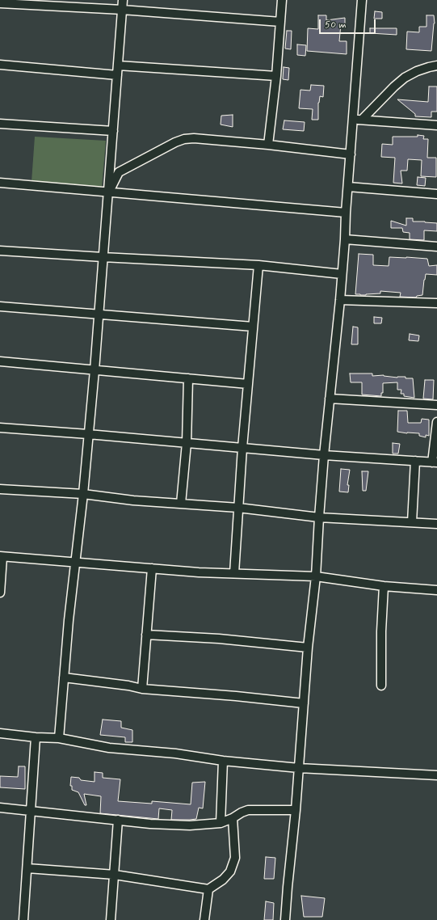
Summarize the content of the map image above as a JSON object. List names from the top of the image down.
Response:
{
  "scale_bar": "50 m"
}
